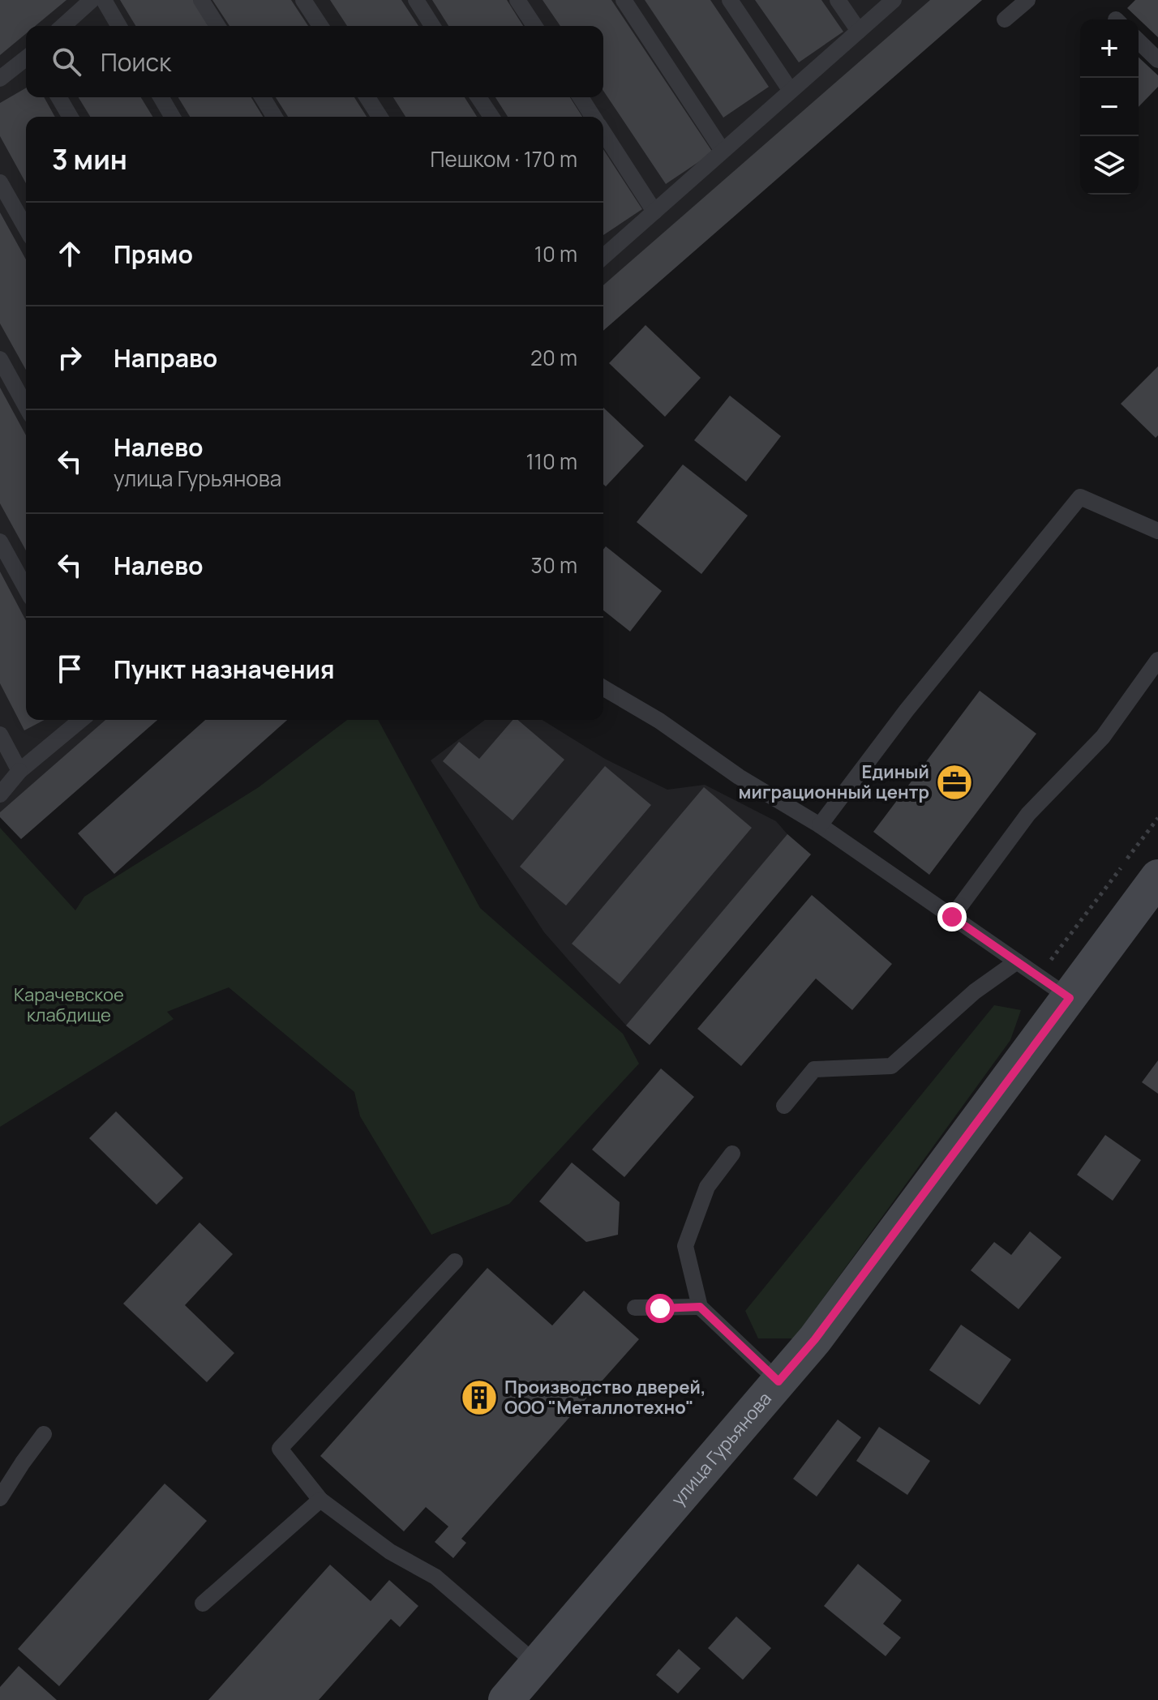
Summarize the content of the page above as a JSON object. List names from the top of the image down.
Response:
{
  "streets": {
    "street": ["улица Гурьянова"]
  },
  "parks": ["Карачевское клабдище"],
  "places": {
    "office": ["Единый миграционный центр"],
    "building": ["Производство дверей, ООО \"Металлотехно\""]
  },
  "page": {
    "map_buttons": ["+", "−"],
    "search": "Поиск",
    "heading": ["3 мин", "Пешком · 170 m"],
    "list": [
      ["Прямо", "10 m"],
      ["Направо", "20 m"],
      ["Налево", "улица Гурьянова", "110 m"],
      ["Налево", "30 m"],
      "Пункт назначения"
    ]
  }
}
